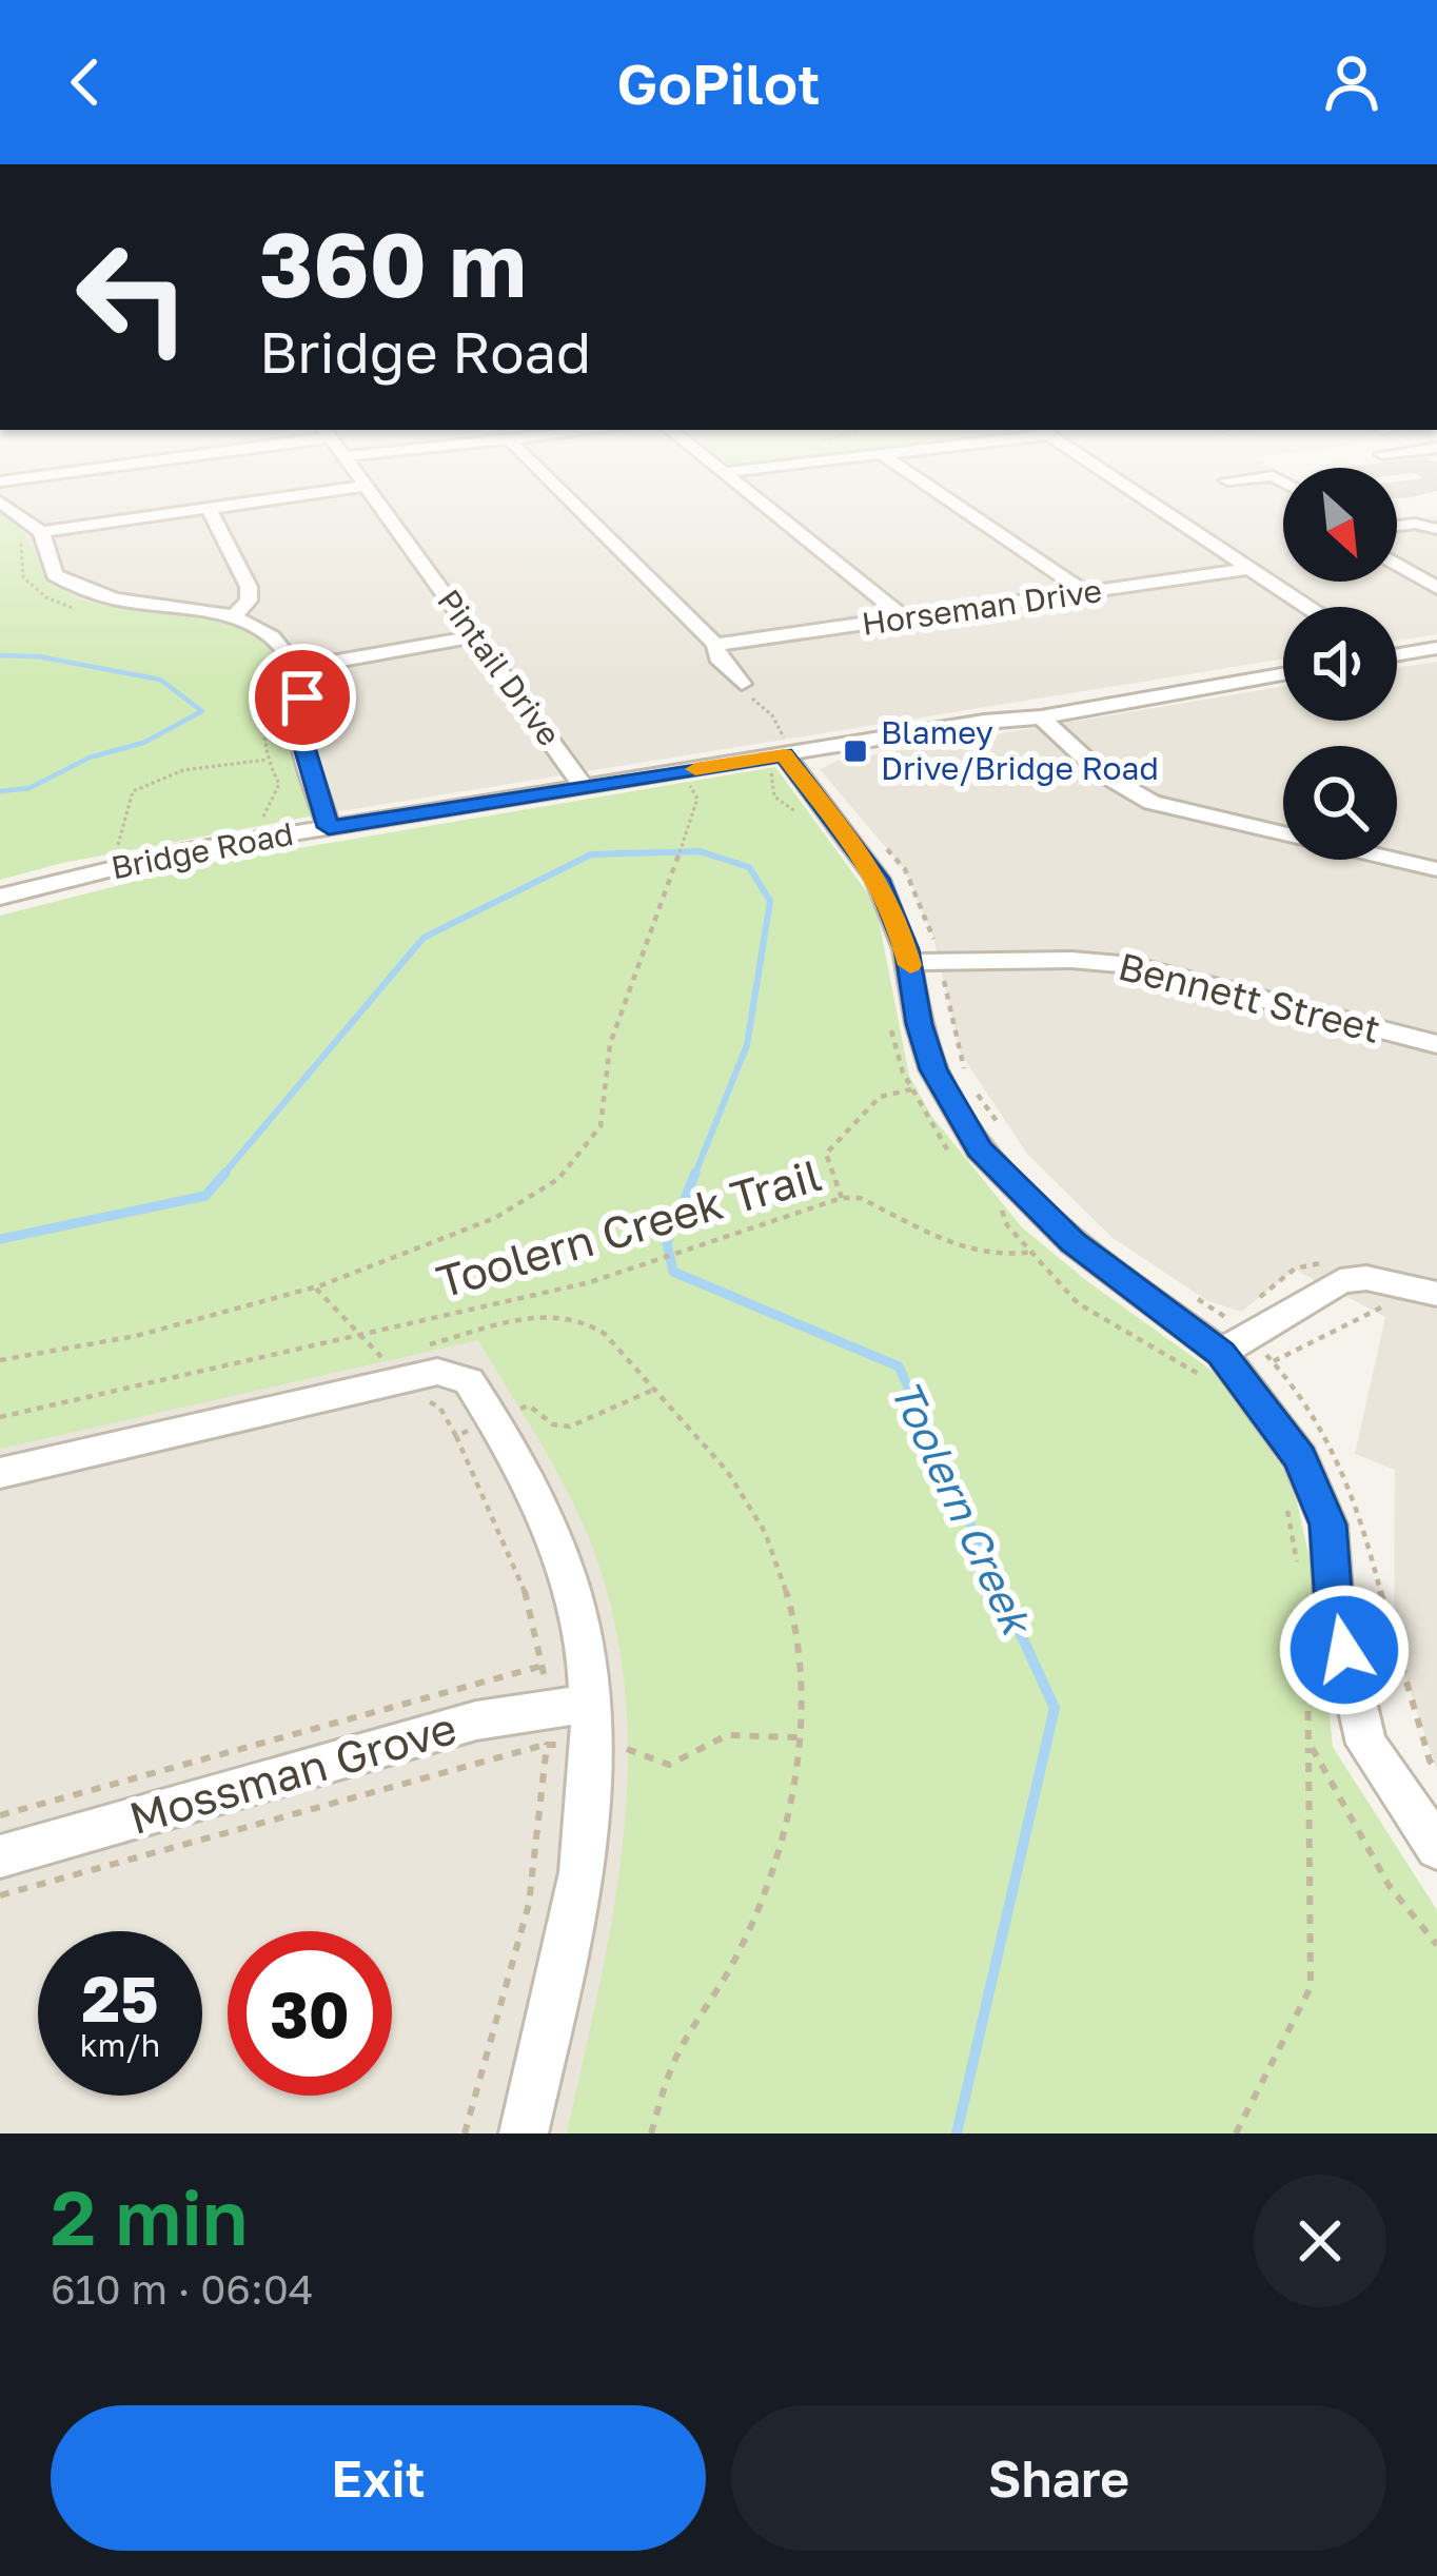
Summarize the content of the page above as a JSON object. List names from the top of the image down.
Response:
{
  "streets": {
    "street": [
      "Horseman Drive",
      "Pintail Drive",
      "Bridge Road",
      "Bennett Street",
      "Mossman Grove"
    ],
    "path": ["Toolern Creek Trail"]
  },
  "crossings": [
    ["Pintail Drive", "Bridge Road"]
  ],
  "water": ["Toolern Creek"],
  "places": {
    "transit": ["Blamey Drive/Bridge Road"]
  },
  "north": "bottom right",
  "page": {
    "header": "GoPilot",
    "turn": ["360 m", "Bridge Road"],
    "speed": "25 km/h",
    "limit": "30",
    "heading": ["2 min", "610 m · 06:04"],
    "buttons": ["Exit", "Share"]
  }
}
